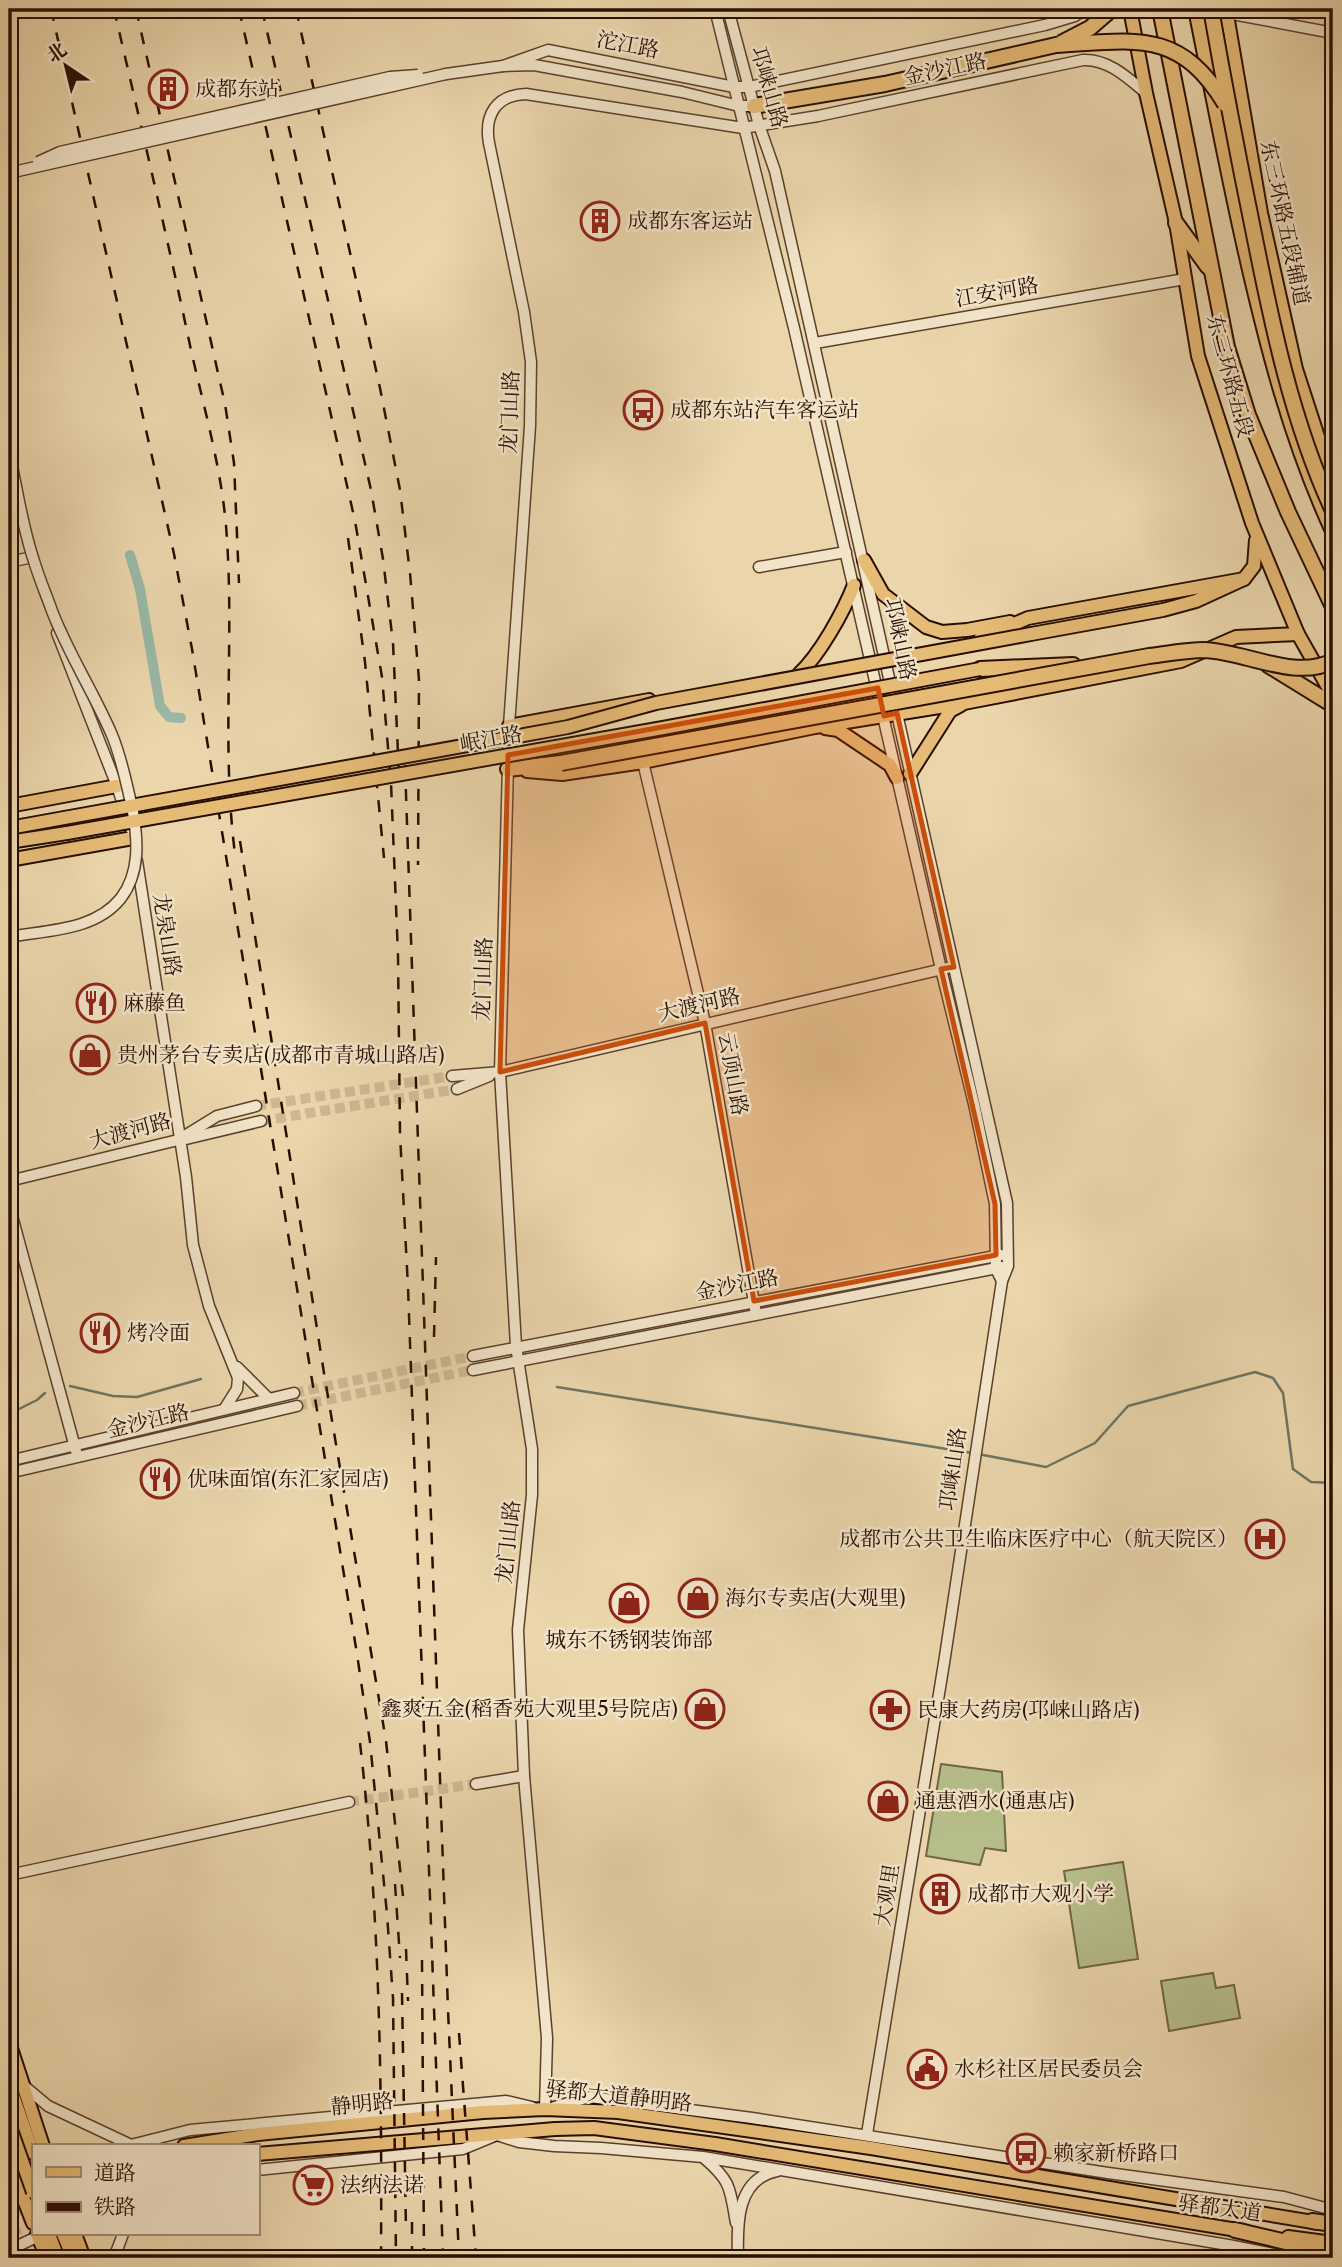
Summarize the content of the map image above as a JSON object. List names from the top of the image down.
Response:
{
  "streets": {
    "highway": ["东三环路五段"],
    "main road": [
      "东三环路五段辅道",
      "岷江路",
      "驿都大道静明路",
      "静明路",
      "驿都大道"
    ],
    "street": [
      "沱江路",
      "金沙江路",
      "邛崃山路",
      "江安河路",
      "龙门山路",
      "龙泉山路",
      "大渡河路",
      "云顶山路",
      "大观里"
    ]
  },
  "crossings": [
    ["沱江路", "金沙江路"],
    ["沱江路", "邛崃山路"],
    ["金沙江路", "邛崃山路"],
    ["金沙江路", "东三环路五段"],
    ["金沙江路", "龙门山路"],
    ["金沙江路", "龙泉山路"],
    ["金沙江路", "云顶山路"],
    ["邛崃山路", "江安河路"],
    ["邛崃山路", "龙门山路"],
    ["邛崃山路", "大渡河路"],
    ["邛崃山路", "大观里"],
    ["江安河路", "东三环路五段"],
    ["龙门山路", "大渡河路"],
    ["龙门山路", "驿都大道静明路"],
    ["龙门山路", "静明路"],
    ["龙泉山路", "大渡河路"],
    ["大渡河路", "云顶山路"],
    ["驿都大道静明路", "静明路"],
    ["驿都大道静明路", "驿都大道"]
  ],
  "places": {
    "building": ["成都东站", "成都东客运站", "成都市大观小学"],
    "bus stop": ["成都东站汽车客运站", "赖家新桥路口"],
    "restaurant": ["麻藤鱼", "烤冷面", "优味面馆(东汇家园店)"],
    "shop": [
      "贵州茅台专卖店(成都市青城山路店)",
      "海尔专卖店(大观里)",
      "城东不锈钢装饰部",
      "鑫爽五金(稻香苑大观里5号院店)",
      "通惠酒水(通惠店)"
    ],
    "hospital": ["成都市公共卫生临床医疗中心（航天院区）"],
    "pharmacy": ["民康大药房(邛崃山路店)"],
    "public building": ["水杉社区居民委员会"],
    "supermarket": ["法纳法诺"]
  },
  "legend": ["道路", "铁路"],
  "north": "top left"
}
